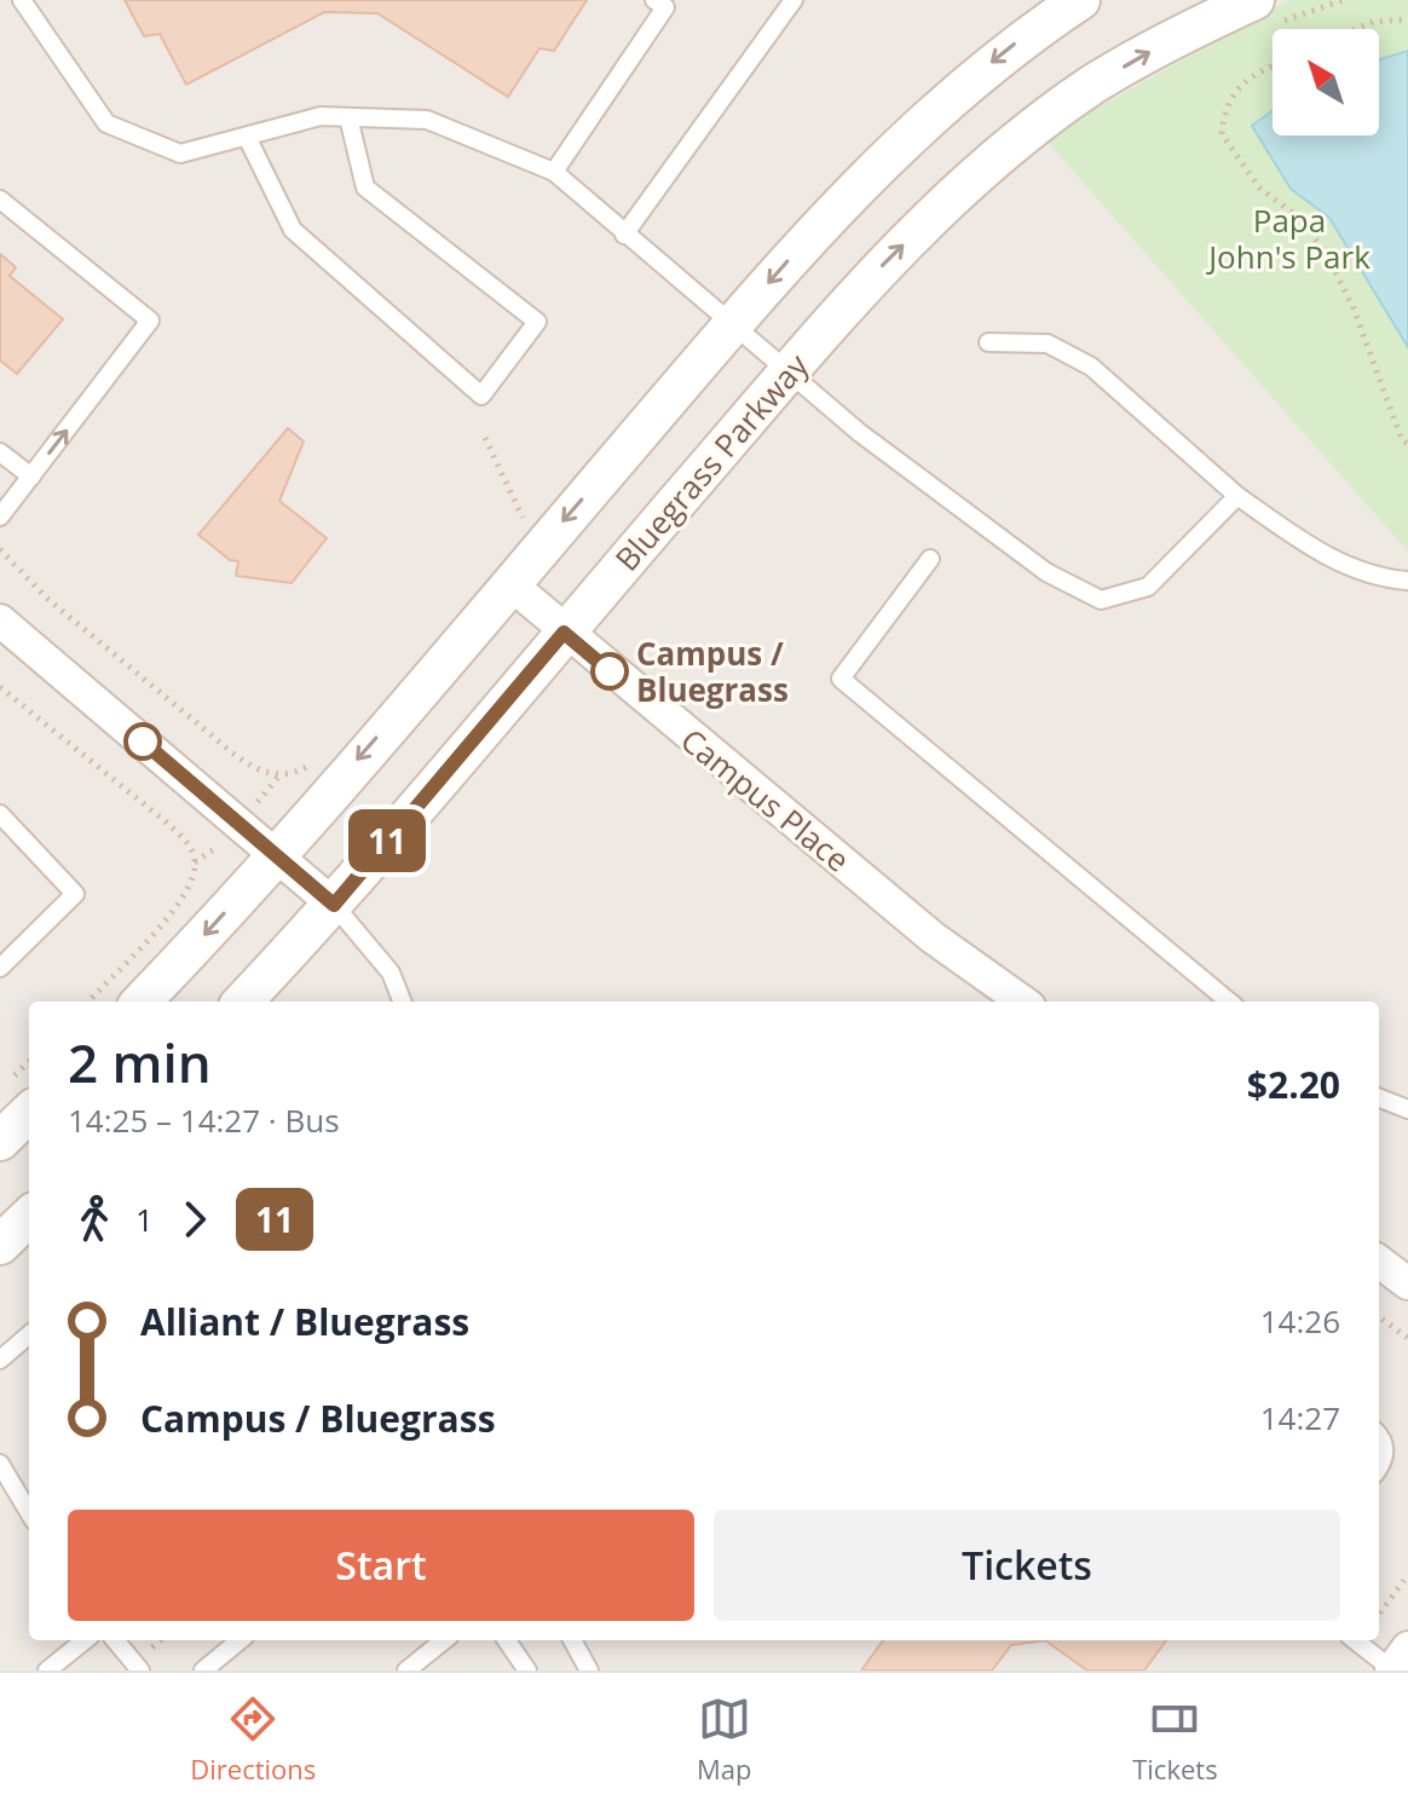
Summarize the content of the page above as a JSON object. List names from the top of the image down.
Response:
{
  "streets": {
    "street": ["Bluegrass Parkway", "Campus Place"]
  },
  "crossings": [
    ["Bluegrass Parkway", "Campus Place"]
  ],
  "parks": ["Papa John's Park"],
  "places": ["Campus / Bluegrass"],
  "lines": ["bus line 11"],
  "north": "top left",
  "page": {
    "on_map": "11",
    "heading": ["2 min", "14:25 – 14:27 · Bus", "$2.20"],
    "legs": ["1", "11"],
    "list": [
      {
        "name": "Alliant / Bluegrass",
        "value": "14:26"
      },
      {
        "name": "Campus / Bluegrass",
        "value": "14:27"
      }
    ],
    "buttons": ["Start", "Tickets"],
    "tabs": ["Directions", "Map", "Tickets"]
  }
}
